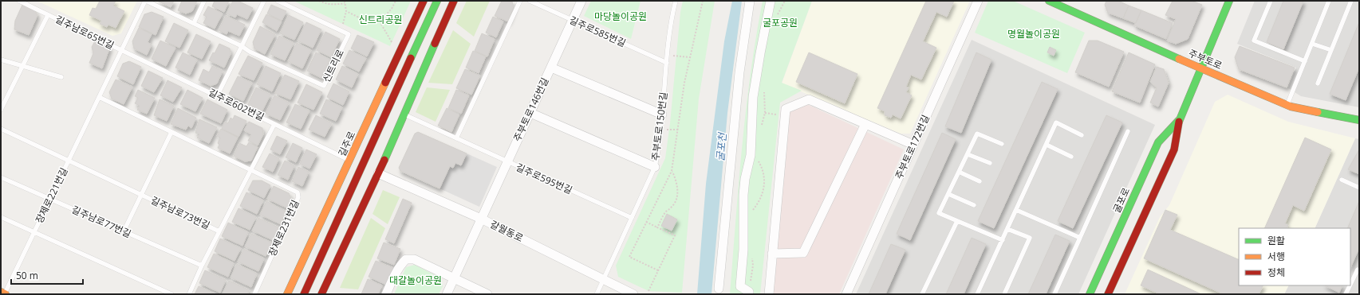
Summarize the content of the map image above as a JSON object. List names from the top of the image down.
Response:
{
  "streets": {
    "main road": ["주부토로", "길주로", "굴포로"],
    "street": ["주부토로146번길", "주부토로172번길", "갈월동로"],
    "lane": [
      "길주로585번길",
      "길주남로65번길",
      "신트리로",
      "길주로602번길",
      "주부토로150번길",
      "길주로595번길",
      "장제로221번길",
      "길주남로73번길",
      "길주남로77번길",
      "장제로231번길"
    ]
  },
  "crossings": [
    ["길주로585번길", "주부토로146번길"],
    ["길주로585번길", "주부토로150번길"],
    ["길주남로65번길", "길주로602번길"],
    ["길주남로65번길", "장제로221번길"],
    ["주부토로", "굴포로"],
    ["신트리로", "장제로221번길"],
    ["길주로602번길", "길주로"],
    ["길주로602번길", "장제로221번길"],
    ["주부토로146번길", "길주로595번길"],
    ["주부토로146번길", "갈월동로"],
    ["주부토로150번길", "길주로595번길"],
    ["주부토로150번길", "갈월동로"],
    ["장제로221번길", "길주남로73번길"],
    ["장제로221번길", "길주남로77번길"],
    ["길주남로73번길", "장제로231번길"]
  ],
  "water": ["굴포천"],
  "parks": [
    "마당놀이공원",
    "신트리공원",
    "굴포공원",
    "명월놀이공원",
    "대갈놀이공원"
  ],
  "legend": ["원활", "서행", "정체"],
  "scale_bar": "50 m"
}
